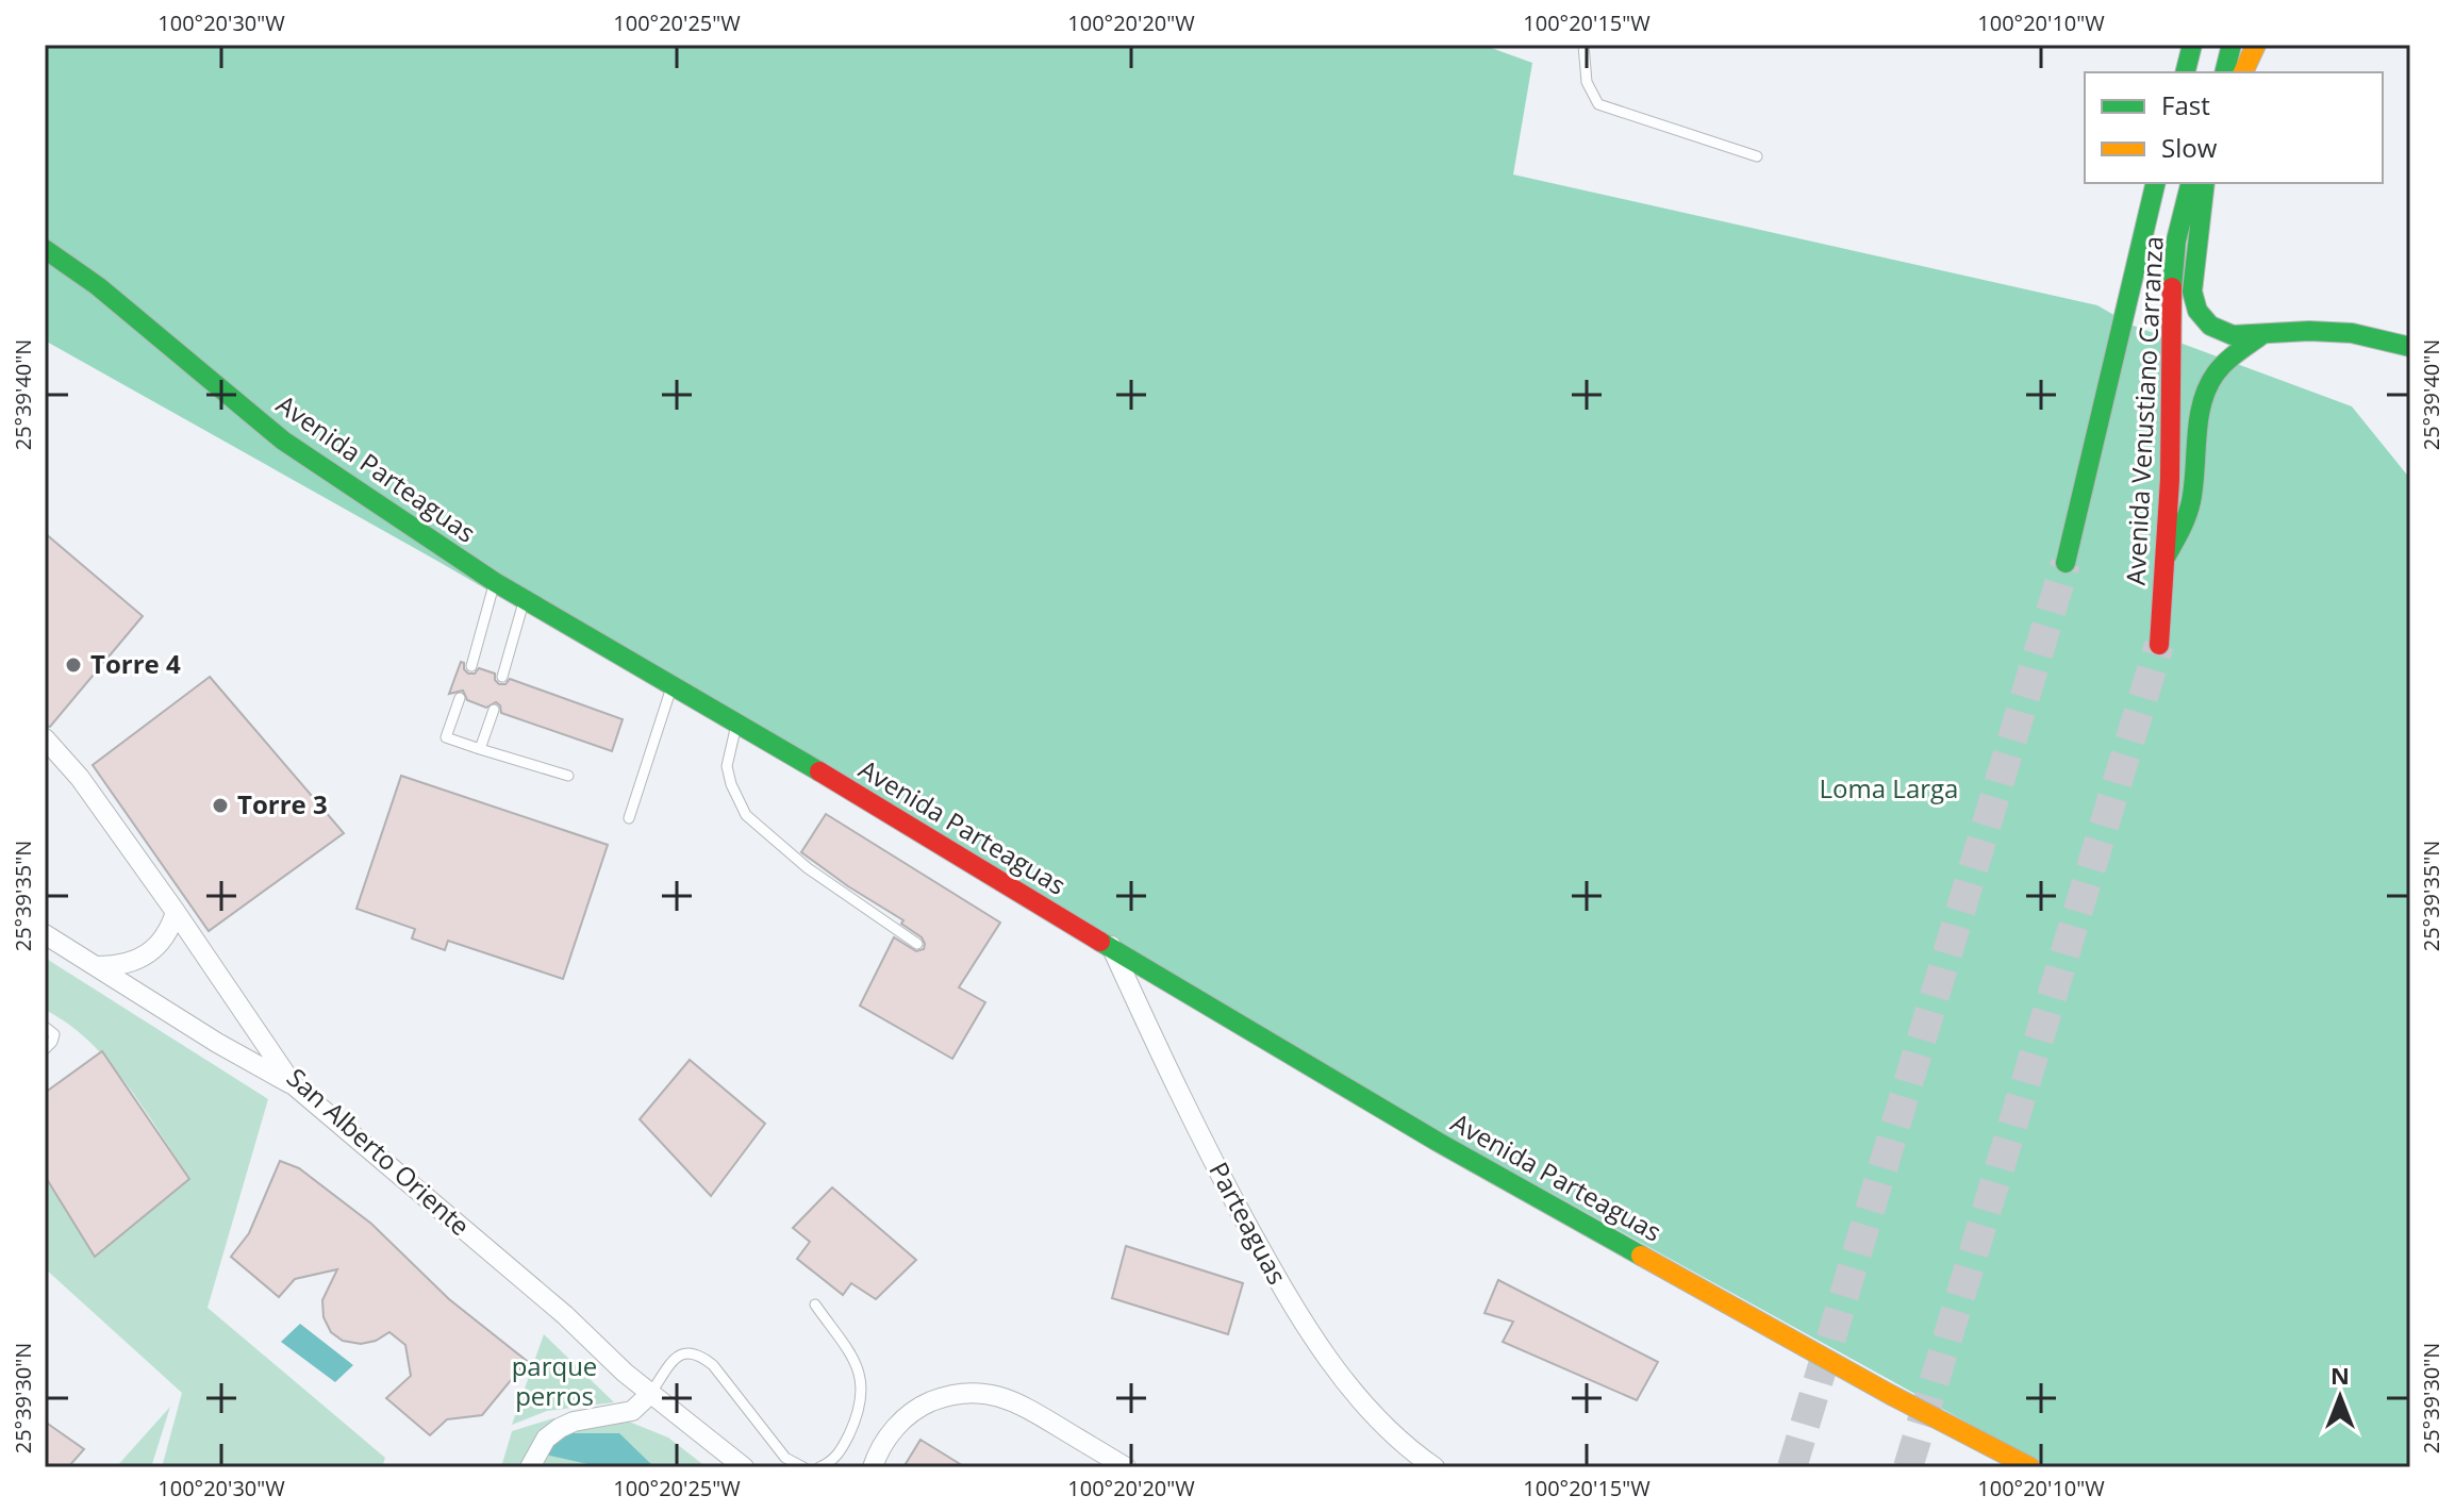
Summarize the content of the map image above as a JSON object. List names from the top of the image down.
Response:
{
  "streets": {
    "street": [
      "Avenida Venustiano Carranza",
      "Avenida Parteaguas",
      "San Alberto Oriente",
      "Parteaguas"
    ]
  },
  "crossings": [
    ["Avenida Parteaguas", "Parteaguas"]
  ],
  "parks": ["Loma Larga", "parque perros"],
  "places": ["Torre 4", "Torre 3"],
  "legend": ["Fast", "Slow"],
  "north": "top",
  "coordinates": [
    "100°20'30\"W",
    "100°20'25\"W",
    "100°20'20\"W",
    "100°20'15\"W",
    "100°20'10\"W",
    "25°39'40\"N",
    "25°39'35\"N",
    "25°39'30\"N"
  ]
}
